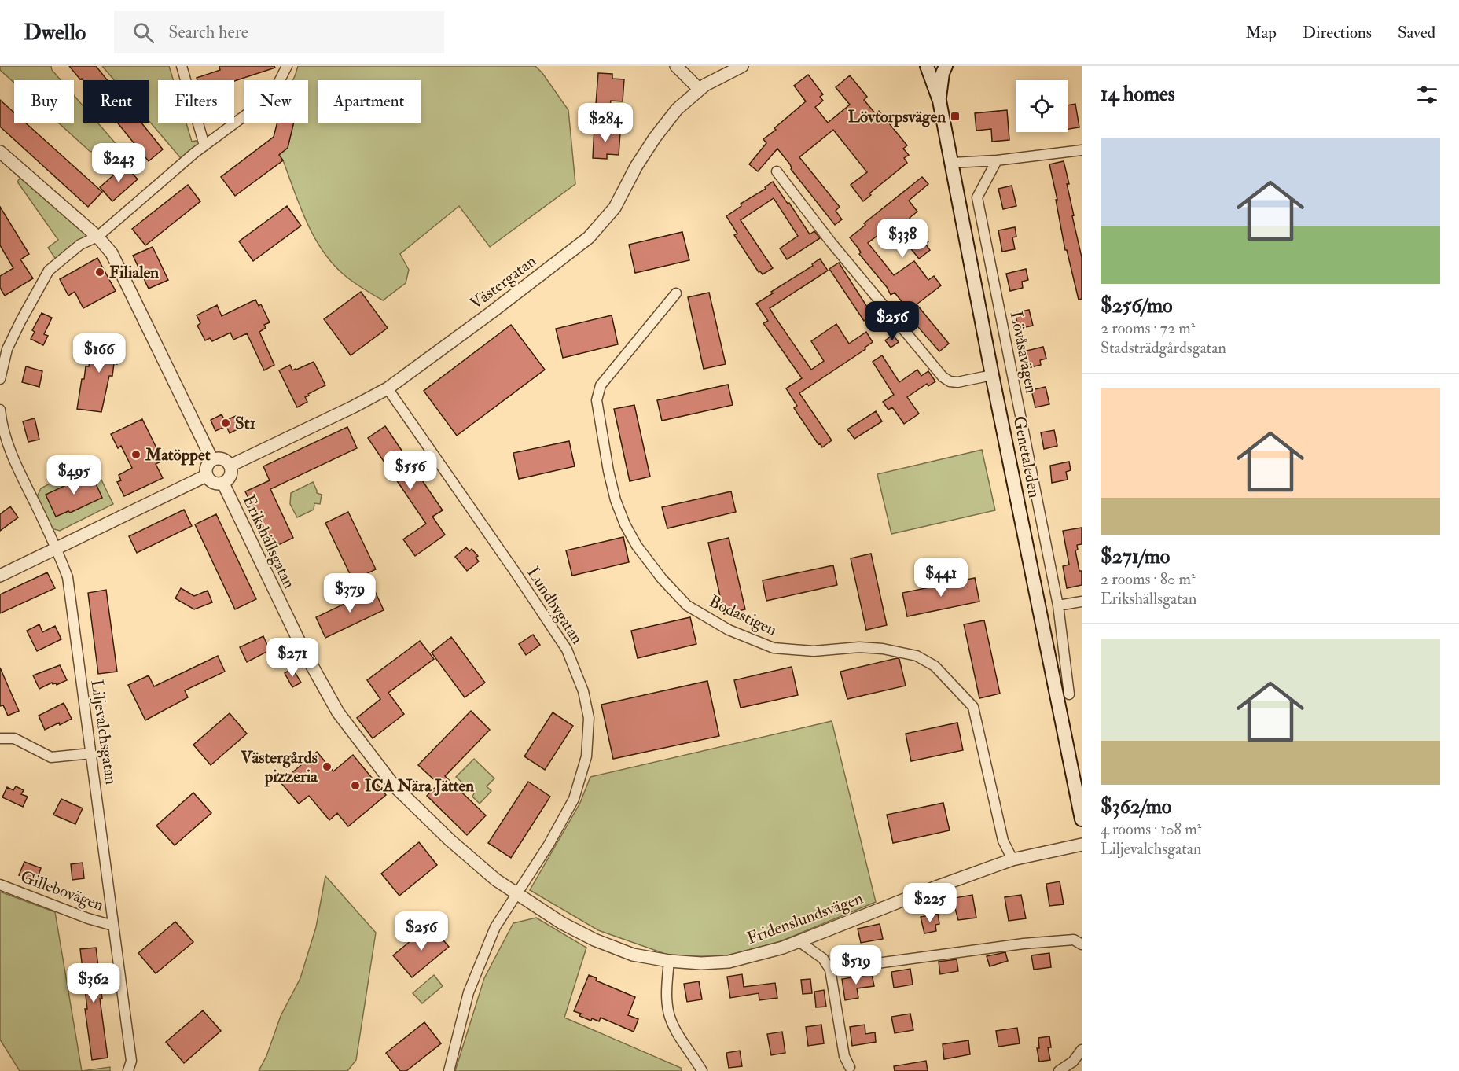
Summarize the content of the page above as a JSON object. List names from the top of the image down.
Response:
{
  "streets": {
    "main road": ["Genetaleden"],
    "street": [
      "Västergatan",
      "Lövåsavägen",
      "Erikshällsgatan",
      "Lundbygatan",
      "Bodastigen",
      "Liljevalchsgatan",
      "Gillebovägen",
      "Fridenslundsvägen"
    ]
  },
  "crossings": [
    ["Västergatan", "Erikshällsgatan"],
    ["Västergatan", "Lundbygatan"],
    ["Erikshällsgatan", "Lundbygatan"],
    ["Erikshällsgatan", "Fridenslundsvägen"],
    ["Lundbygatan", "Fridenslundsvägen"],
    ["Bodastigen", "Fridenslundsvägen"],
    ["Liljevalchsgatan", "Gillebovägen"]
  ],
  "places": {
    "transit": ["Lövtorpsvägen"],
    "other": [
      "Filialen",
      "St1",
      "Matöppet",
      "Västergårds pizzeria",
      "ICA Nära Jätten"
    ]
  },
  "page": {
    "header": "Dwello",
    "search": "Search here",
    "nav": ["Map", "Directions", "Saved"],
    "heading": "14 homes",
    "chip": [
      "Buy",
      "Rent",
      "Filters",
      "New",
      "Apartment"
    ],
    "price": [
      "$284",
      "$243",
      "$338",
      "$256",
      "$166",
      "$556",
      "$495",
      "$441",
      "$379",
      "$271",
      "$225",
      "$256",
      "$519",
      "$362"
    ],
    "list": [
      {
        "name": "$256/mo",
        "note": "2 rooms · 72 m² · Stadsträdgårdsgatan"
      },
      {
        "name": "$271/mo",
        "note": "2 rooms · 80 m² · Erikshällsgatan"
      },
      {
        "name": "$362/mo",
        "note": "4 rooms · 108 m² · Liljevalchsgatan"
      }
    ]
  }
}
